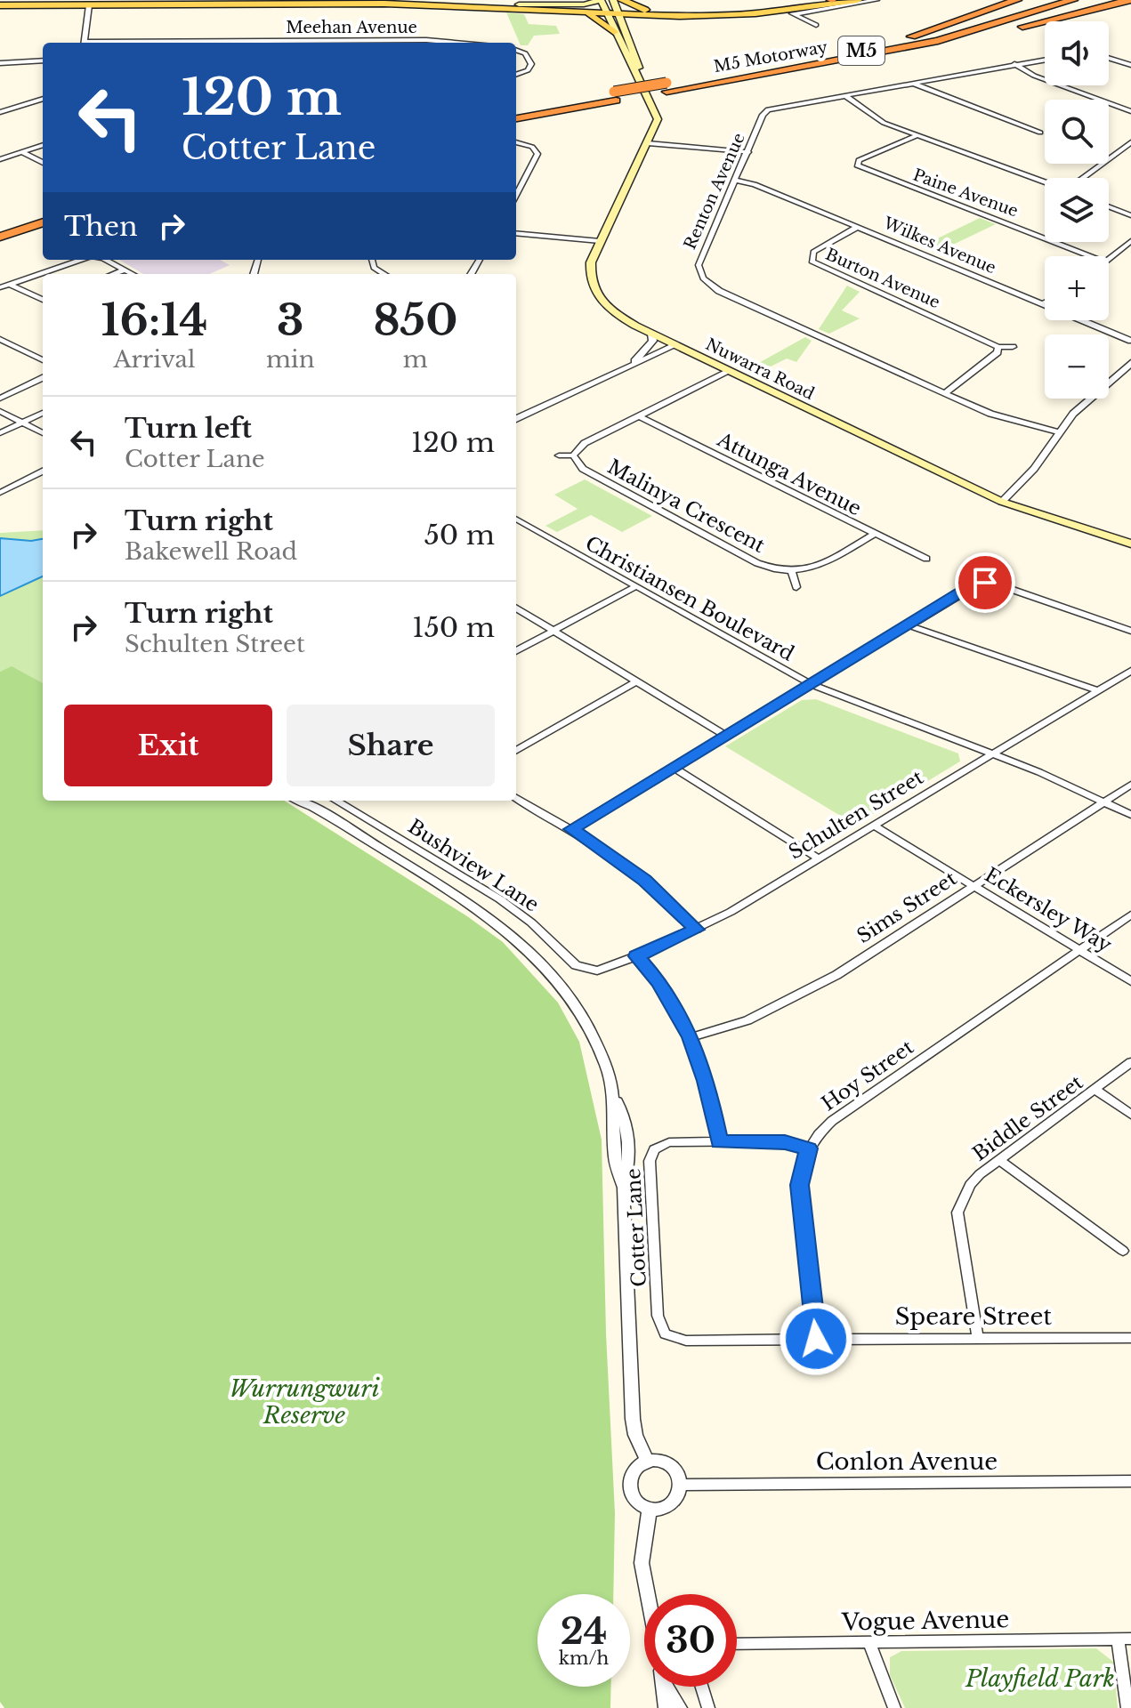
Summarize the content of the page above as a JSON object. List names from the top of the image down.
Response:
{
  "streets": {
    "highway": ["M5", "M5 Motorway"],
    "main road": ["Nuwarra Road"],
    "street": [
      "Meehan Avenue",
      "Renton Avenue",
      "Paine Avenue",
      "Wilkes Avenue",
      "Burton Avenue",
      "Attunga Avenue",
      "Malinya Crescent",
      "Christiansen Boulevard",
      "Schulten Street",
      "Bushview Lane",
      "Sims Street",
      "Eckersley Way",
      "Hoy Street",
      "Biddle Street",
      "Cotter Lane",
      "Speare Street",
      "Conlon Avenue",
      "Vogue Avenue"
    ]
  },
  "crossings": [
    ["Renton Avenue", "Wilkes Avenue"],
    ["Wilkes Avenue", "Burton Avenue"],
    ["Nuwarra Road", "Malinya Crescent"],
    ["Attunga Avenue", "Malinya Crescent"],
    ["Christiansen Boulevard", "Schulten Street"],
    ["Christiansen Boulevard", "Sims Street"],
    ["Schulten Street", "Bushview Lane"],
    ["Schulten Street", "Eckersley Way"],
    ["Sims Street", "Eckersley Way"],
    ["Eckersley Way", "Hoy Street"],
    ["Hoy Street", "Cotter Lane"],
    ["Hoy Street", "Speare Street"],
    ["Biddle Street", "Speare Street"],
    ["Cotter Lane", "Speare Street"]
  ],
  "parks": ["Wurrungwuri Reserve", "Playfield Park"],
  "page": {
    "map_buttons": ["+", "−"],
    "turn": ["120 m", "Cotter Lane"],
    "then": "Then",
    "eta": [
      "16:14",
      "Arrival",
      "3",
      "min",
      "850",
      "m"
    ],
    "list": [
      {
        "name": "Turn left",
        "note": "Cotter Lane",
        "value": "120 m"
      },
      {
        "name": "Turn right",
        "note": "Bakewell Road",
        "value": "50 m"
      },
      {
        "name": "Turn right",
        "note": "Schulten Street",
        "value": "150 m"
      }
    ],
    "buttons": ["Exit", "Share"],
    "speed": "24 km/h",
    "limit": "30"
  }
}
